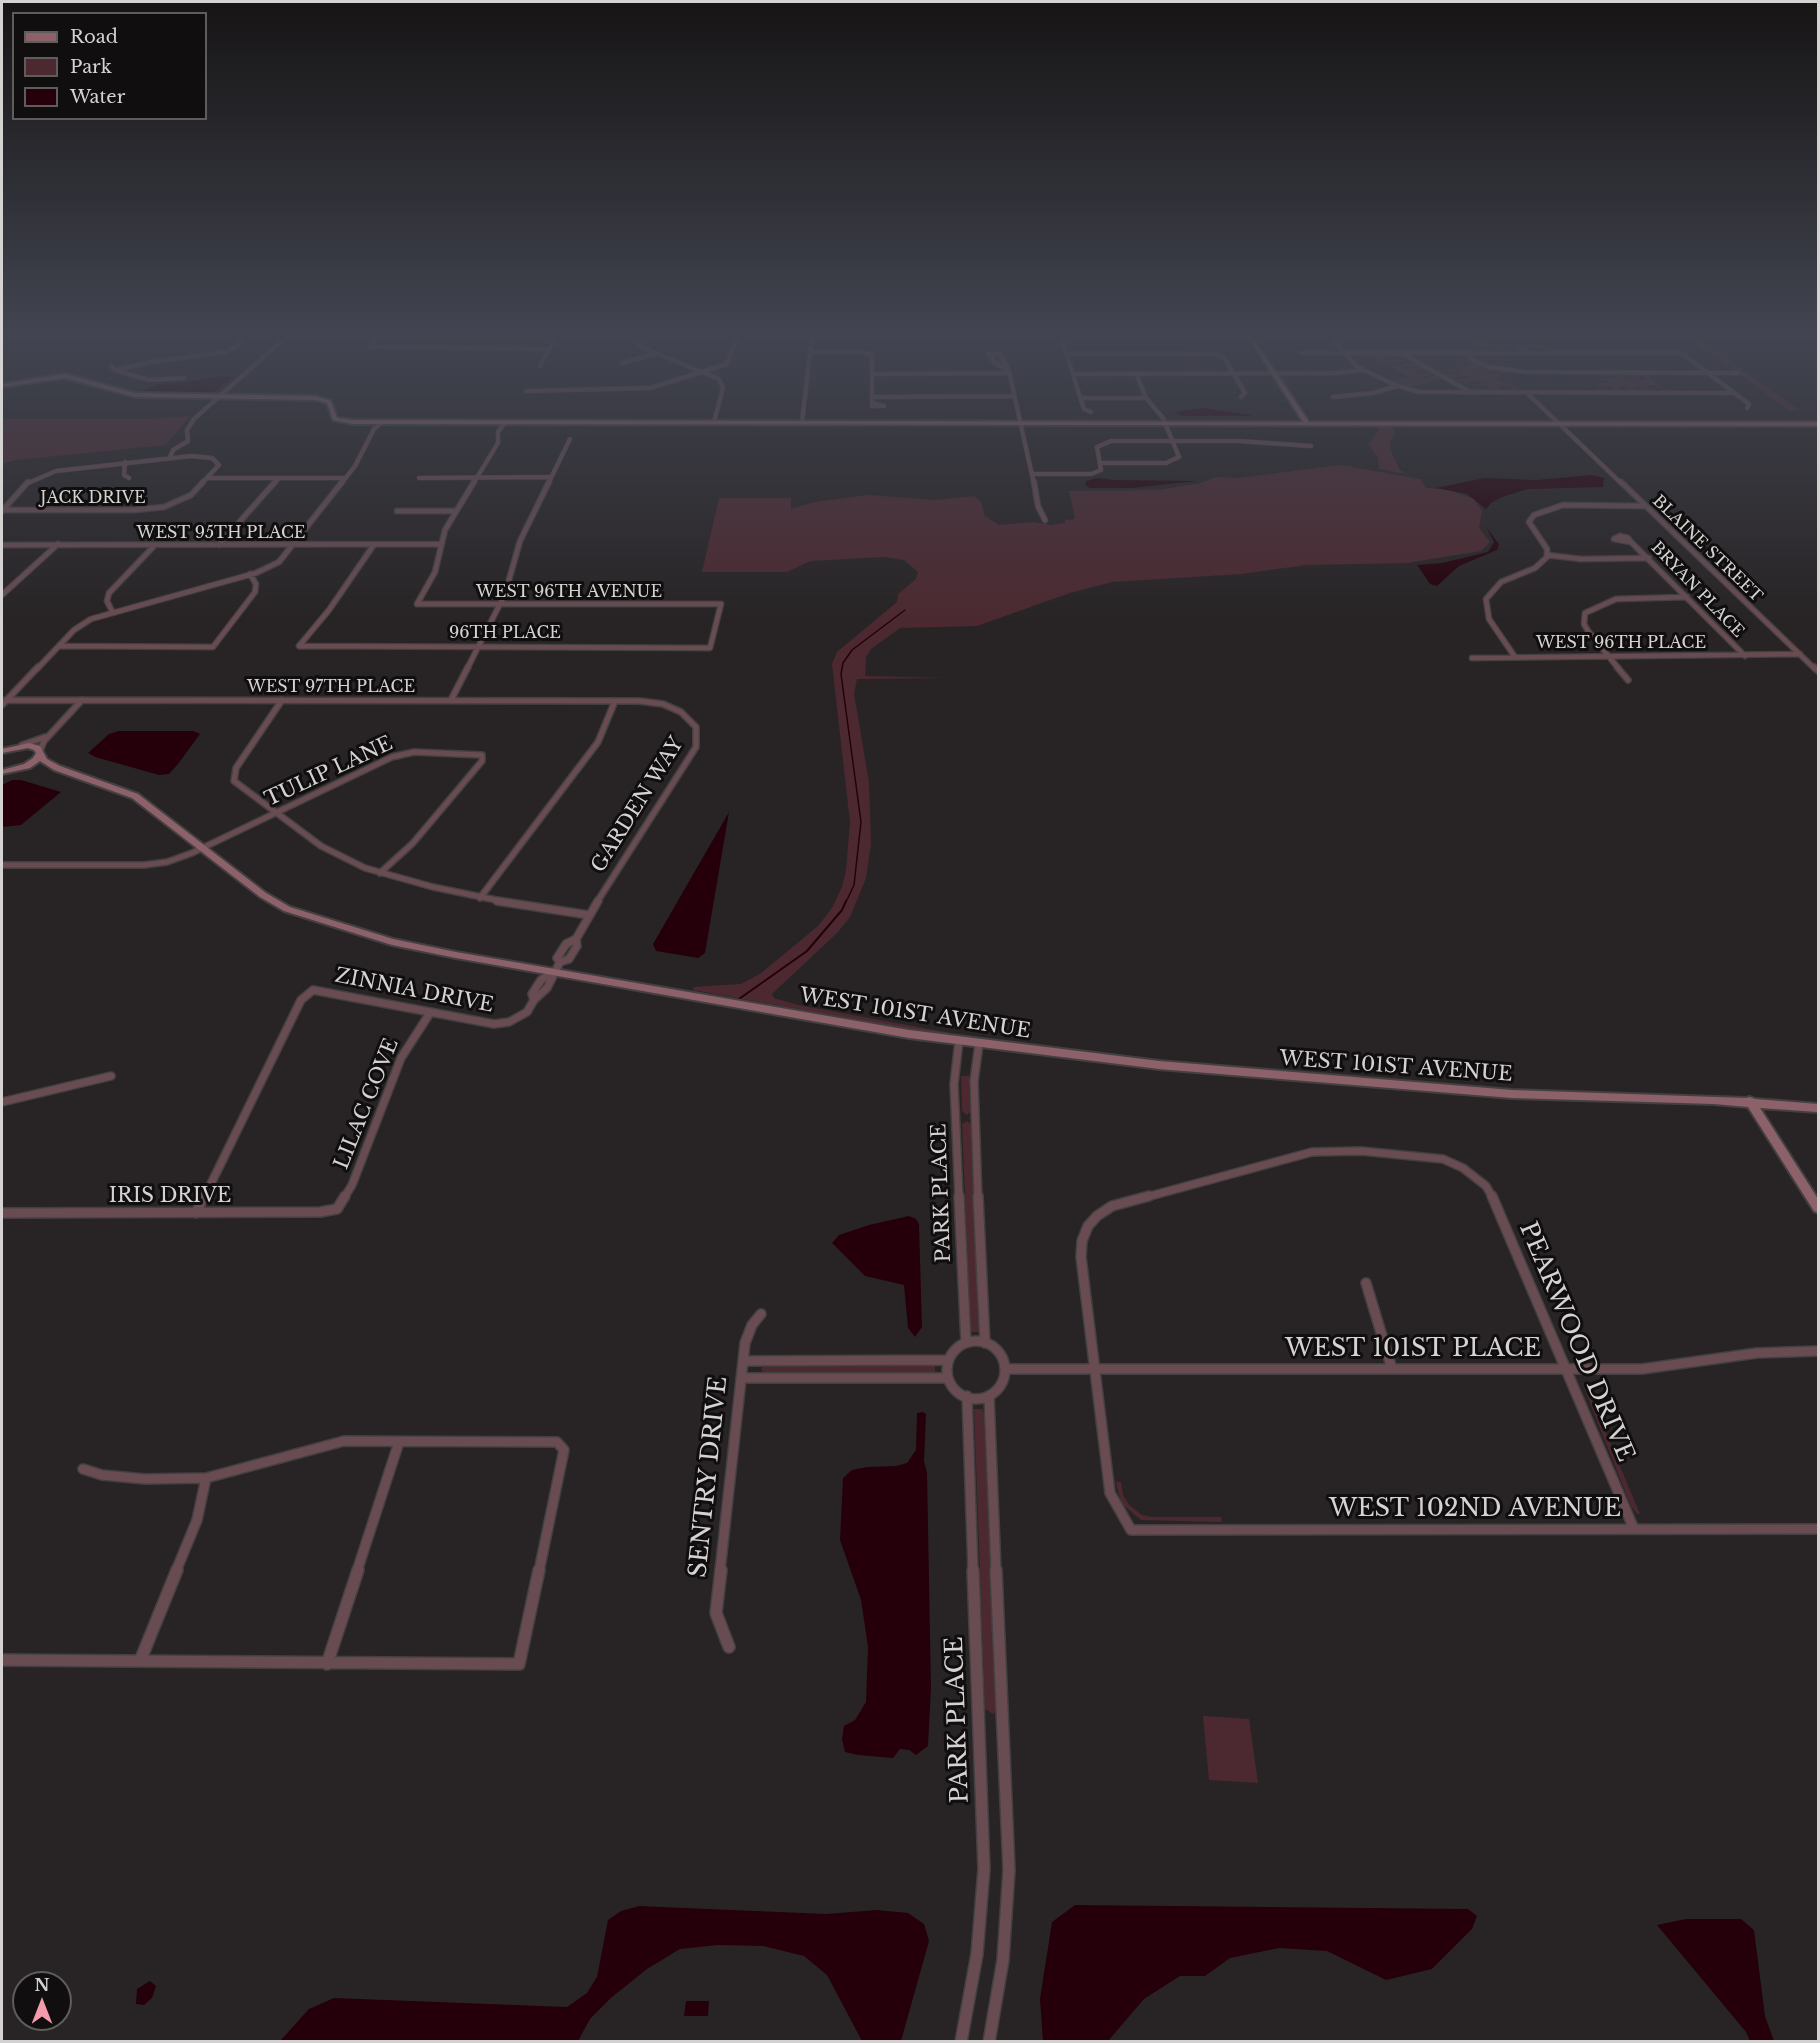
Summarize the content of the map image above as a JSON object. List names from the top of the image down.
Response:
{
  "streets": {
    "street": [
      "JACK DRIVE",
      "WEST 95TH PLACE",
      "BLAINE STREET",
      "BRYAN PLACE",
      "WEST 96TH AVENUE",
      "96TH PLACE",
      "WEST 96TH PLACE",
      "WEST 97TH PLACE",
      "TULIP LANE",
      "GARDEN WAY",
      "ZINNIA DRIVE",
      "WEST 101ST AVENUE",
      "LILAC COVE",
      "PARK PLACE",
      "IRIS DRIVE",
      "PEARWOOD DRIVE",
      "WEST 101ST PLACE",
      "SENTRY DRIVE",
      "WEST 102ND AVENUE"
    ]
  },
  "crossings": [
    ["WEST 95TH PLACE", "WEST 96TH AVENUE"],
    ["WEST 95TH PLACE", "96TH PLACE"],
    ["BLAINE STREET", "WEST 96TH PLACE"],
    ["BRYAN PLACE", "WEST 96TH PLACE"],
    ["WEST 96TH AVENUE", "96TH PLACE"],
    ["WEST 97TH PLACE", "GARDEN WAY"],
    ["TULIP LANE", "WEST 101ST AVENUE"],
    ["GARDEN WAY", "ZINNIA DRIVE"],
    ["GARDEN WAY", "WEST 101ST AVENUE"],
    ["ZINNIA DRIVE", "WEST 101ST AVENUE"],
    ["ZINNIA DRIVE", "LILAC COVE"],
    ["ZINNIA DRIVE", "IRIS DRIVE"],
    ["WEST 101ST AVENUE", "PARK PLACE"],
    ["LILAC COVE", "IRIS DRIVE"],
    ["PARK PLACE", "WEST 101ST PLACE"],
    ["PEARWOOD DRIVE", "WEST 101ST PLACE"],
    ["PEARWOOD DRIVE", "WEST 102ND AVENUE"],
    ["WEST 101ST PLACE", "WEST 102ND AVENUE"]
  ],
  "legend": ["Road", "Park", "Water"],
  "north": "top"
}
